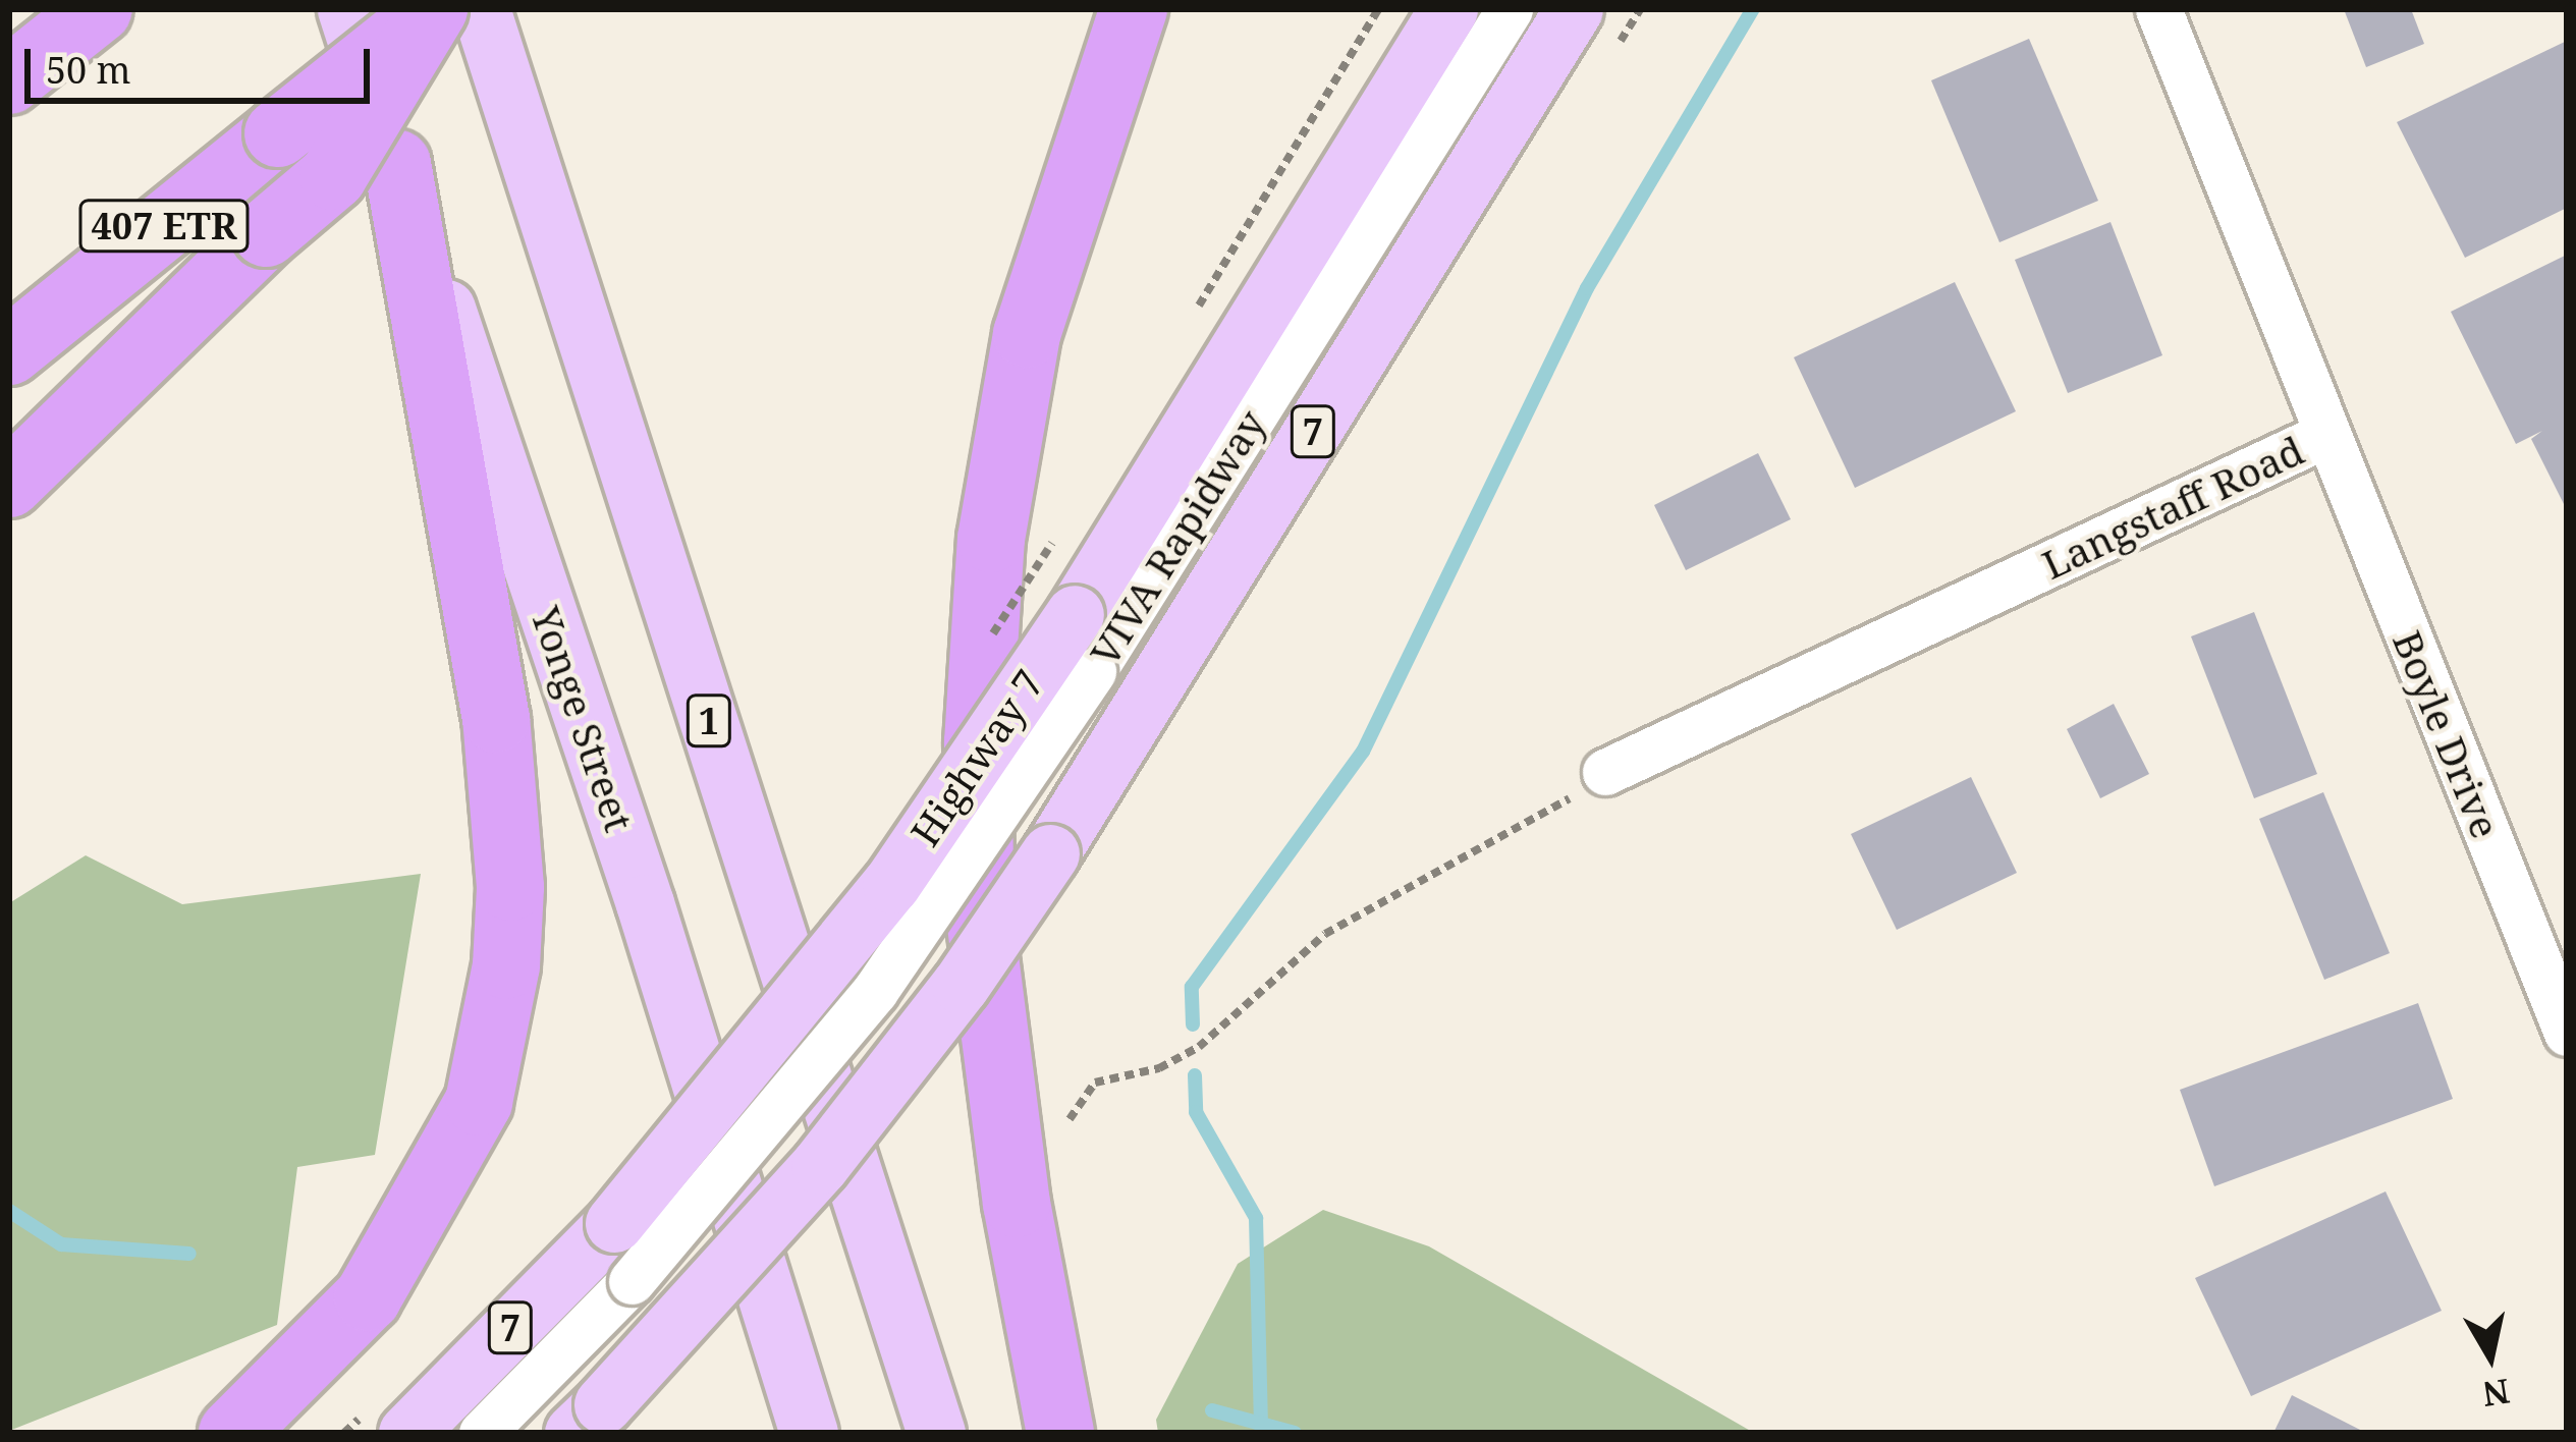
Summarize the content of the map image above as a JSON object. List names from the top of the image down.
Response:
{
  "streets": {
    "highway": ["407 ETR"],
    "main road": [
      "7",
      "Yonge Street",
      "1",
      "Highway 7"
    ],
    "street": ["Langstaff Road", "VIVA Rapidway", "Boyle Drive"]
  },
  "crossings": [
    ["Langstaff Road", "Boyle Drive"]
  ],
  "scale_bar": "50 m",
  "north": "bottom"
}
